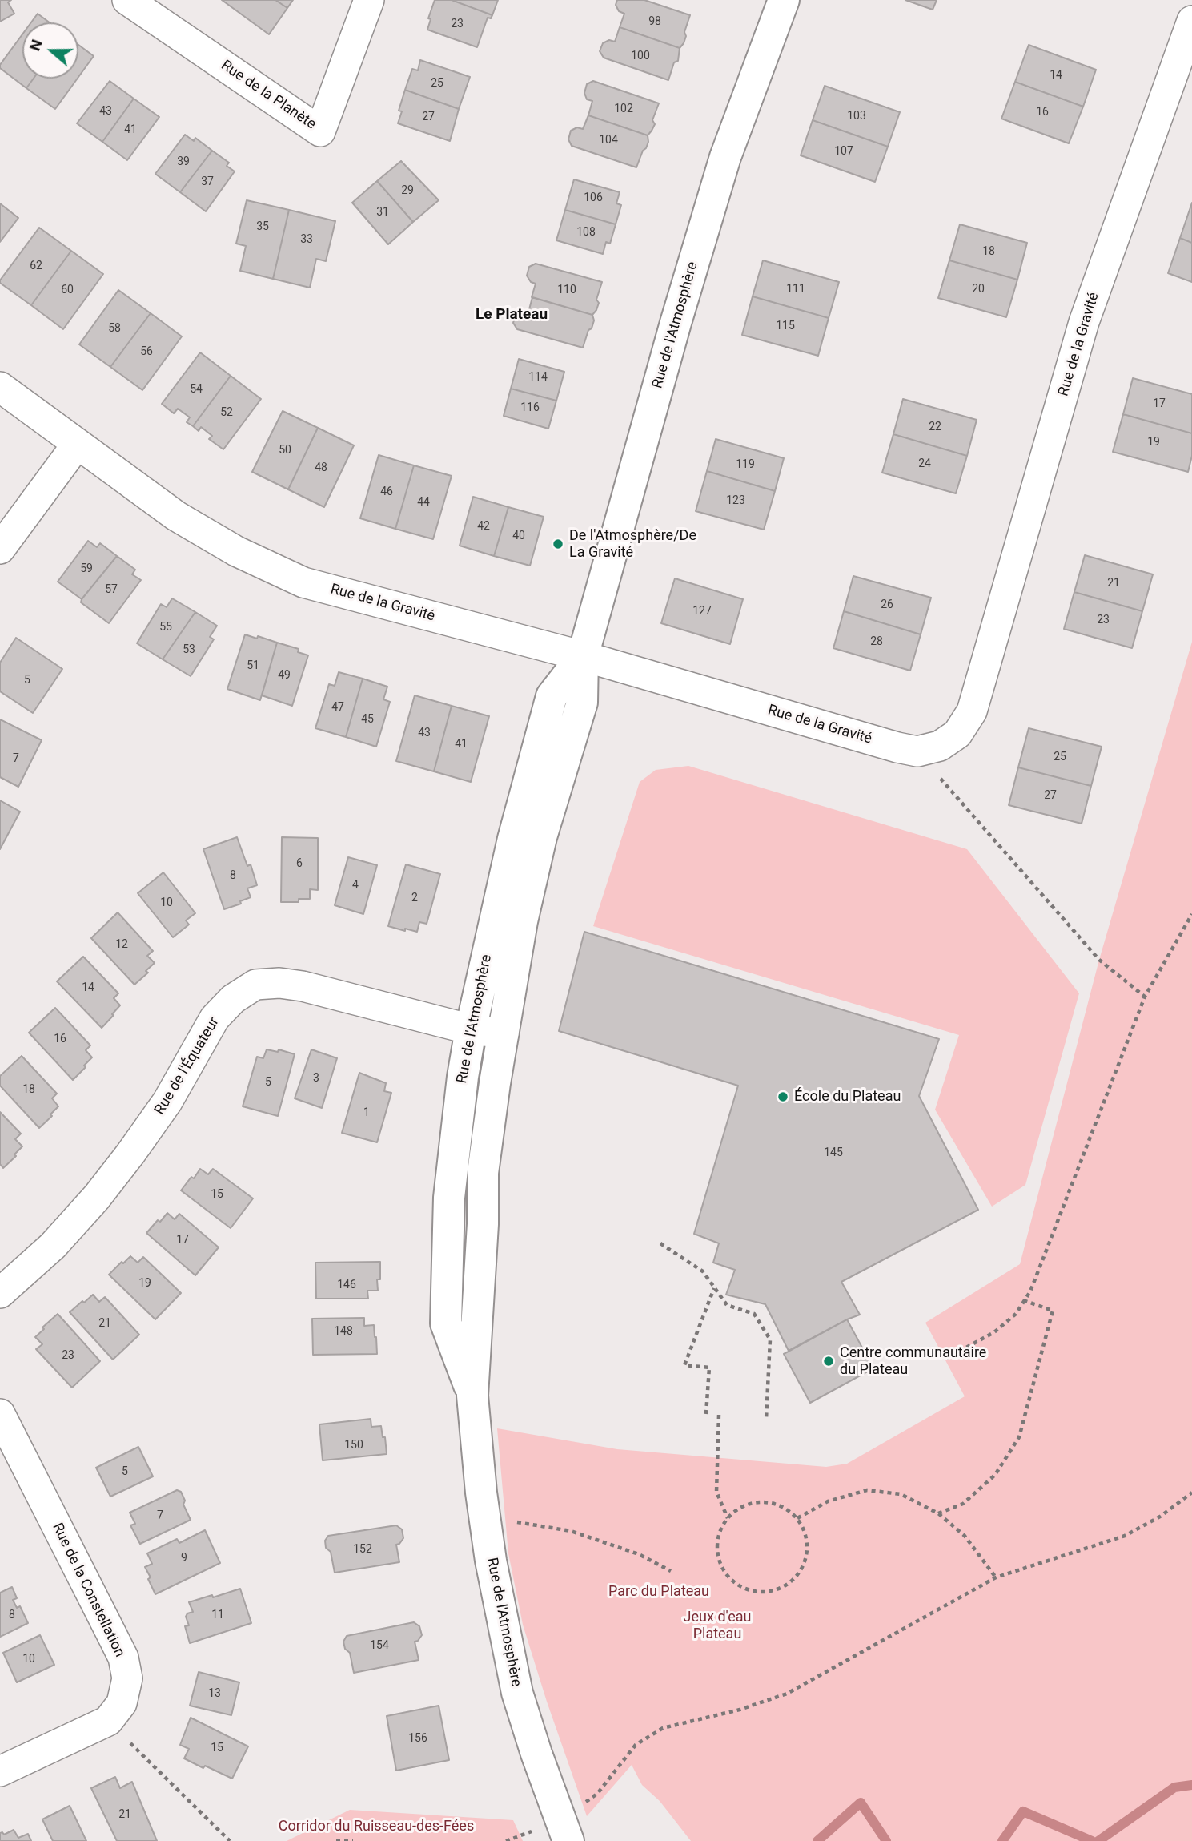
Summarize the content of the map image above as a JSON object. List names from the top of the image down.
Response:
{
  "streets": {
    "street": [
      "Rue de la Planète",
      "Rue de l'Atmosphère",
      "Rue de la Gravité",
      "Rue de l'Équateur",
      "Rue de la Constellation"
    ]
  },
  "crossings": [
    ["Rue de l'Atmosphère", "Rue de la Gravité"],
    ["Rue de l'Atmosphère", "Rue de l'Équateur"]
  ],
  "districts": ["Le Plateau"],
  "parks": ["Parc du Plateau", "Jeux d'eau Plateau", "Corridor du Ruisseau-des-Fées"],
  "places": ["De l'Atmosphère/De La Gravité", "École du Plateau", "Centre communautaire du Plateau"],
  "house_numbers": [
    "98",
    "23",
    "100",
    "14",
    "25",
    "102",
    "43",
    "16",
    "103",
    "27",
    "41",
    "104",
    "107",
    "39",
    "37",
    "29",
    "106",
    "31",
    "35",
    "108",
    "33",
    "18",
    "62",
    "111",
    "20",
    "60",
    "110",
    "115",
    "58",
    "56",
    "114",
    "54",
    "17",
    "116",
    "52",
    "22",
    "19",
    "50",
    "24",
    "119",
    "48",
    "46",
    "123",
    "44",
    "42",
    "40",
    "59",
    "21",
    "57",
    "26",
    "127",
    "23",
    "55",
    "28",
    "53",
    "51",
    "49",
    "5",
    "47",
    "45",
    "43",
    "41",
    "25",
    "7",
    "27",
    "6",
    "8",
    "4",
    "2",
    "10",
    "12",
    "14",
    "16",
    "3",
    "5",
    "18",
    "1",
    "145",
    "15",
    "17",
    "19",
    "146",
    "21",
    "148",
    "23",
    "150",
    "5",
    "7",
    "152",
    "9",
    "8",
    "11",
    "154",
    "10",
    "13",
    "156",
    "15",
    "21"
  ],
  "north": "left"
}
